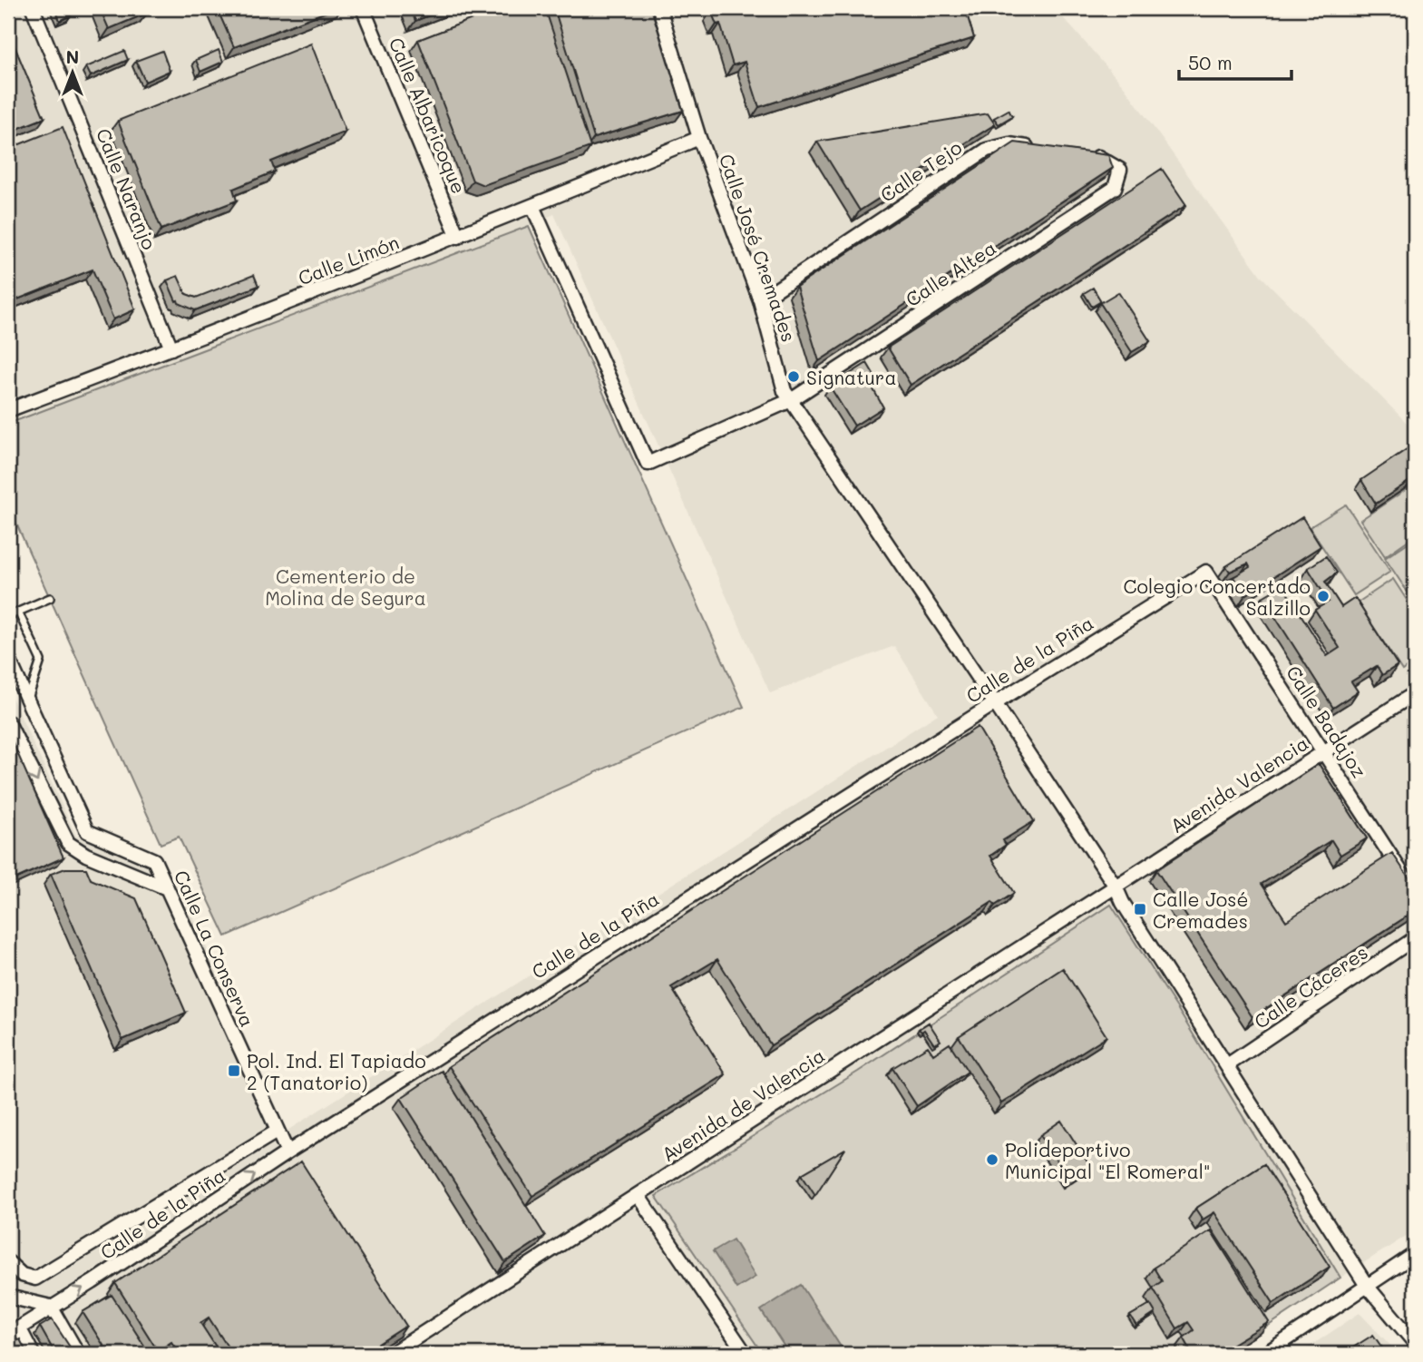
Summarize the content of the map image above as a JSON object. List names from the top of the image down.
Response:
{
  "streets": {
    "street": [
      "Calle Albaricoque",
      "Calle Tejo",
      "Calle Naranjo",
      "Calle José Cremades",
      "Calle Limón",
      "Calle Altea",
      "Calle de la Piña",
      "Calle Badajoz",
      "Avenida Valencia",
      "Calle La Conserva",
      "Calle Cáceres",
      "Avenida de Valencia"
    ]
  },
  "crossings": [
    ["Calle Albaricoque", "Calle Limón"],
    ["Calle Tejo", "Calle José Cremades"],
    ["Calle Naranjo", "Calle Limón"],
    ["Calle José Cremades", "Calle Limón"],
    ["Calle José Cremades", "Calle Altea"],
    ["Calle José Cremades", "Calle de la Piña"],
    ["Calle José Cremades", "Avenida Valencia"],
    ["Calle José Cremades", "Calle Cáceres"],
    ["Calle José Cremades", "Avenida de Valencia"],
    ["Calle Limón", "Calle Altea"],
    ["Calle de la Piña", "Calle Badajoz"],
    ["Calle de la Piña", "Calle La Conserva"],
    ["Calle Badajoz", "Avenida Valencia"],
    ["Avenida Valencia", "Avenida de Valencia"]
  ],
  "parks": ["Cementerio de Molina de Segura"],
  "places": {
    "other": ["Signatura", "Colegio Concertado Salzillo", "Polideportivo Municipal \"El Romeral\""],
    "transit": ["Calle José Cremades", "Pol. Ind. El Tapiado 2 (Tanatorio)"]
  },
  "scale_bar": "50 m",
  "north": "top"
}
